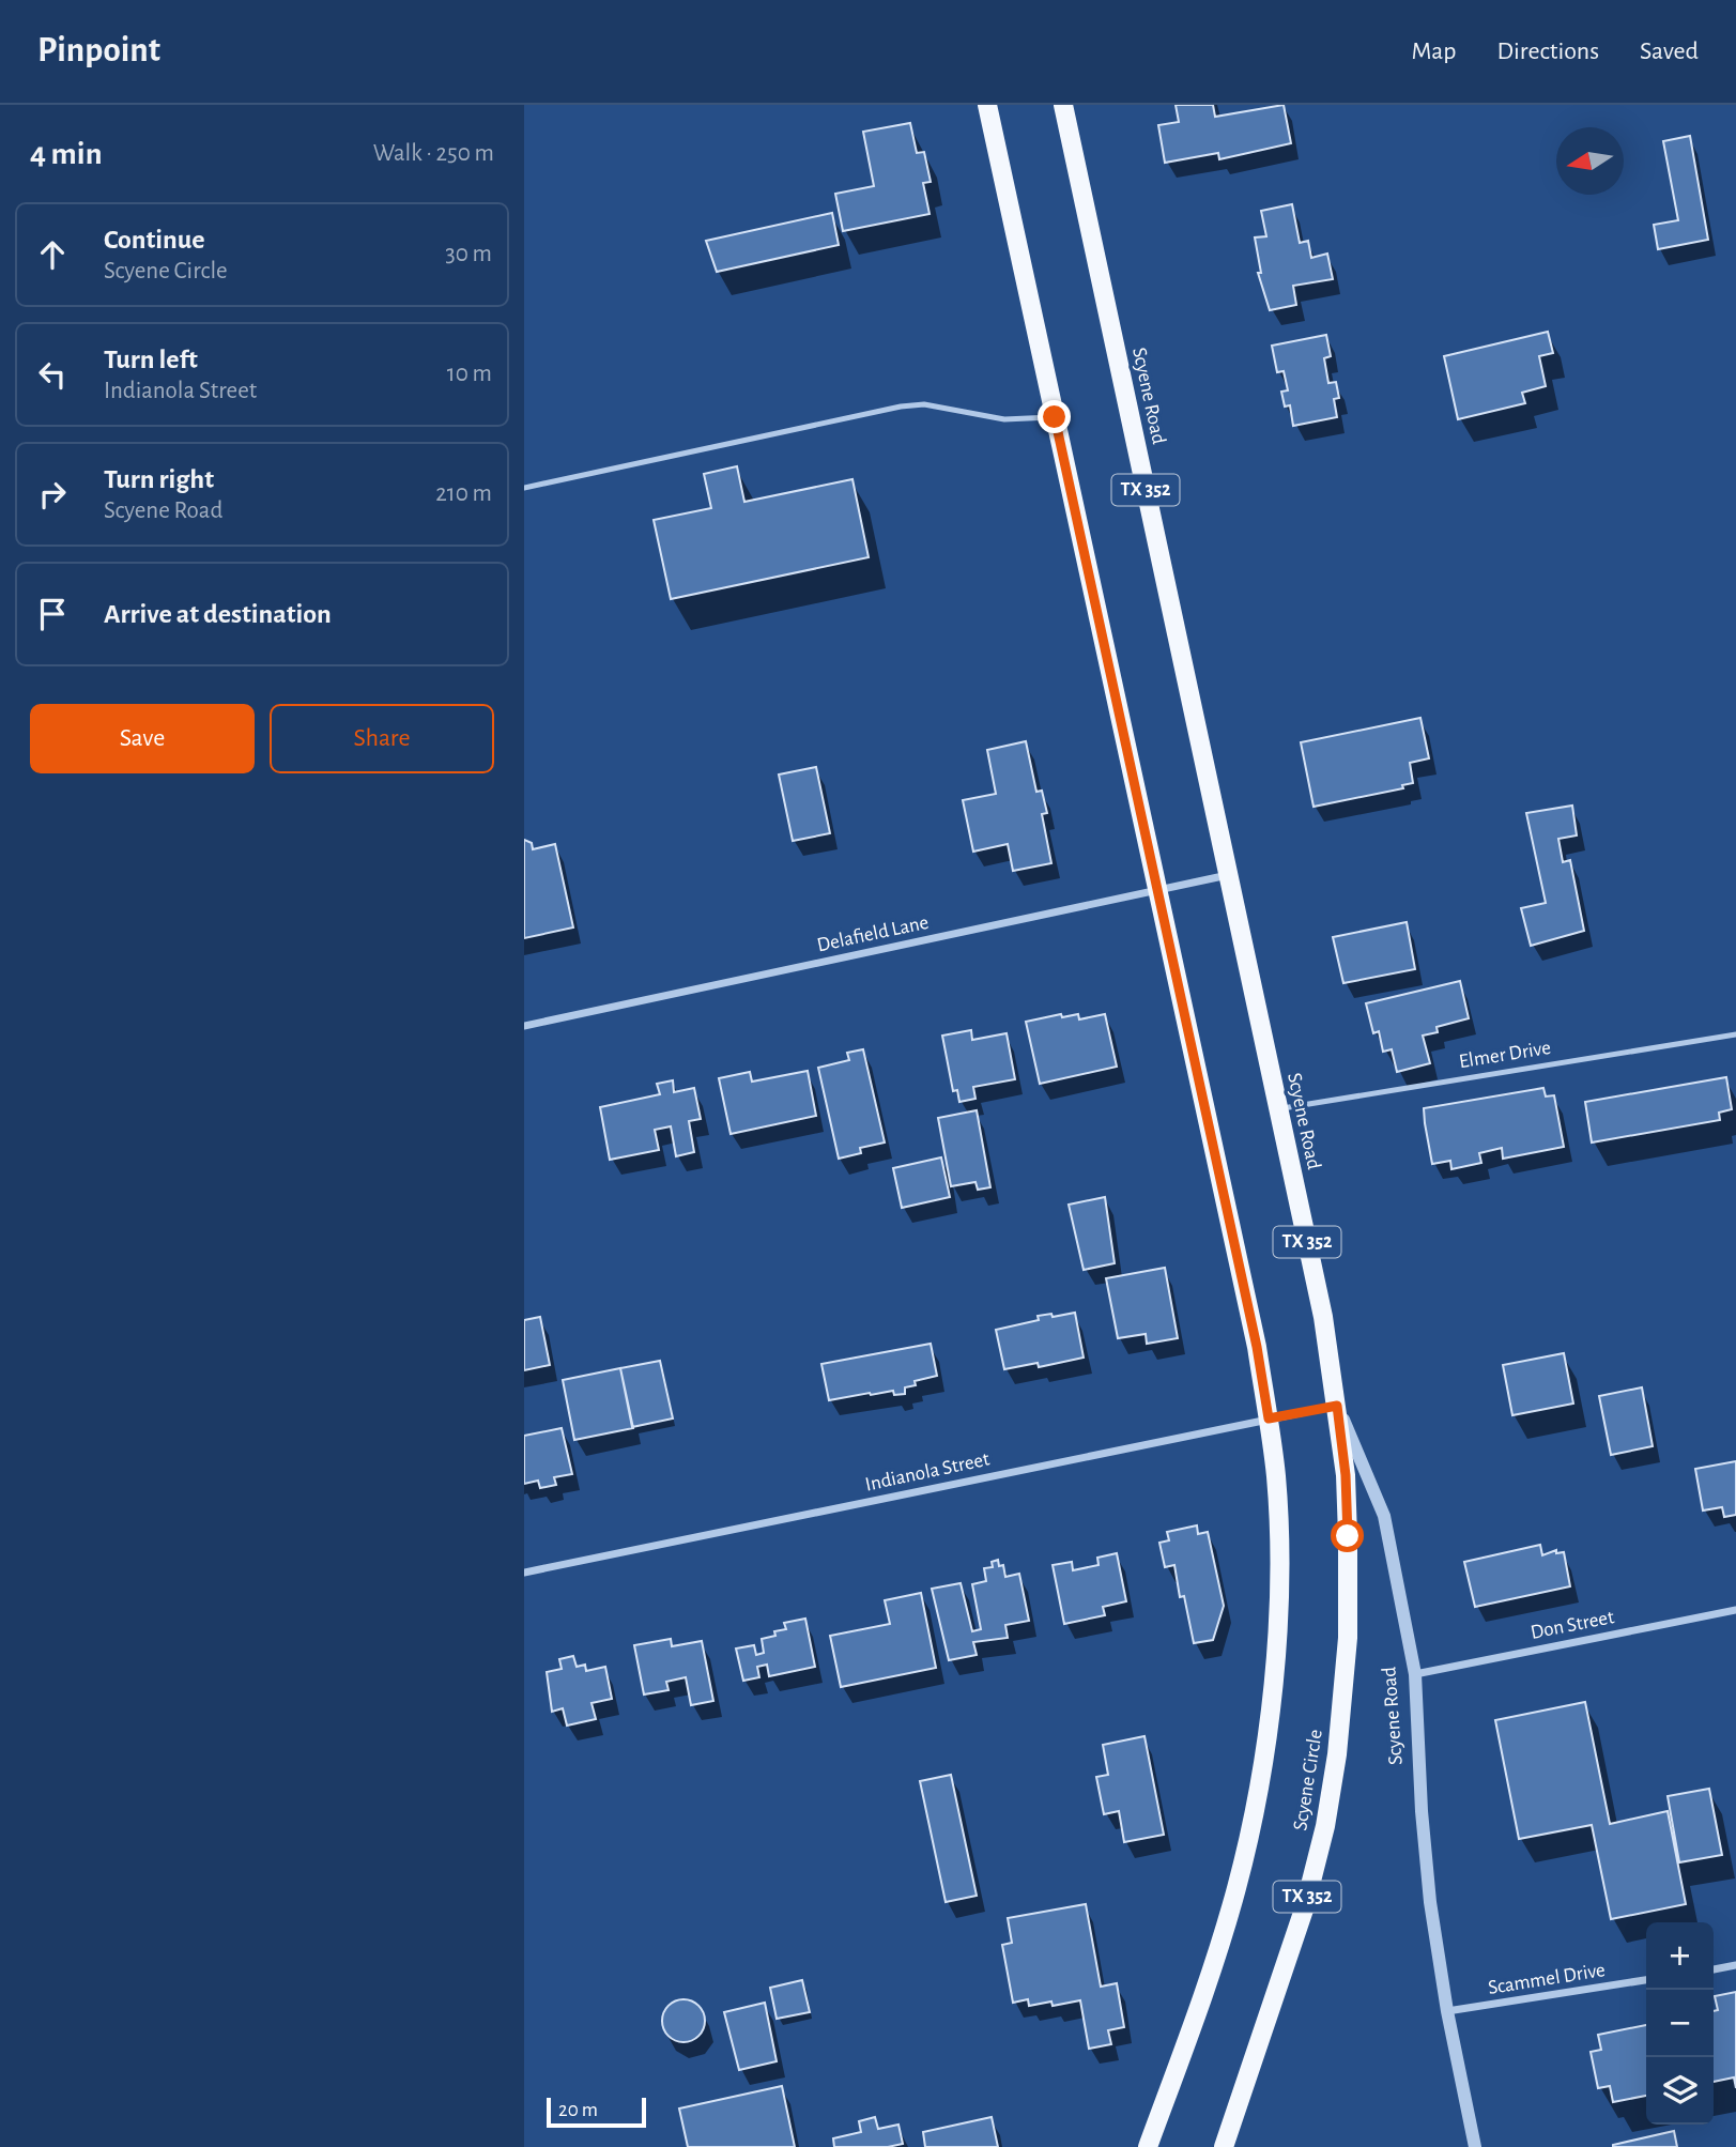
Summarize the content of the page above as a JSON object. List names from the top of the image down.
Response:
{
  "streets": {
    "main road": ["Scyene Road", "TX 352", "Scyene Circle"],
    "street": [
      "Delafield Lane",
      "Indianola Street",
      "Don Street",
      "Scammel Drive"
    ],
    "lane": ["Elmer Drive"]
  },
  "crossings": [
    ["Scyene Road", "Delafield Lane"],
    ["Scyene Road", "Elmer Drive"],
    ["Scyene Road", "Indianola Street"],
    ["Scyene Road", "Don Street"],
    ["Scyene Road", "Scyene Circle"],
    ["Scyene Road", "Scammel Drive"],
    ["Indianola Street", "Scyene Circle"]
  ],
  "scale_bar": "20 m",
  "north": "left",
  "page": {
    "header": "Pinpoint",
    "nav": ["Map", "Directions", "Saved"],
    "heading": ["4 min", "Walk · 250 m"],
    "list": [
      ["Continue", "Scyene Circle", "30 m"],
      ["Turn left", "Indianola Street", "10 m"],
      ["Turn right", "Scyene Road", "210 m"],
      "Arrive at destination"
    ],
    "buttons": ["Save", "Share"],
    "map_buttons": ["+", "−"],
    "scale": "20 m"
  }
}
